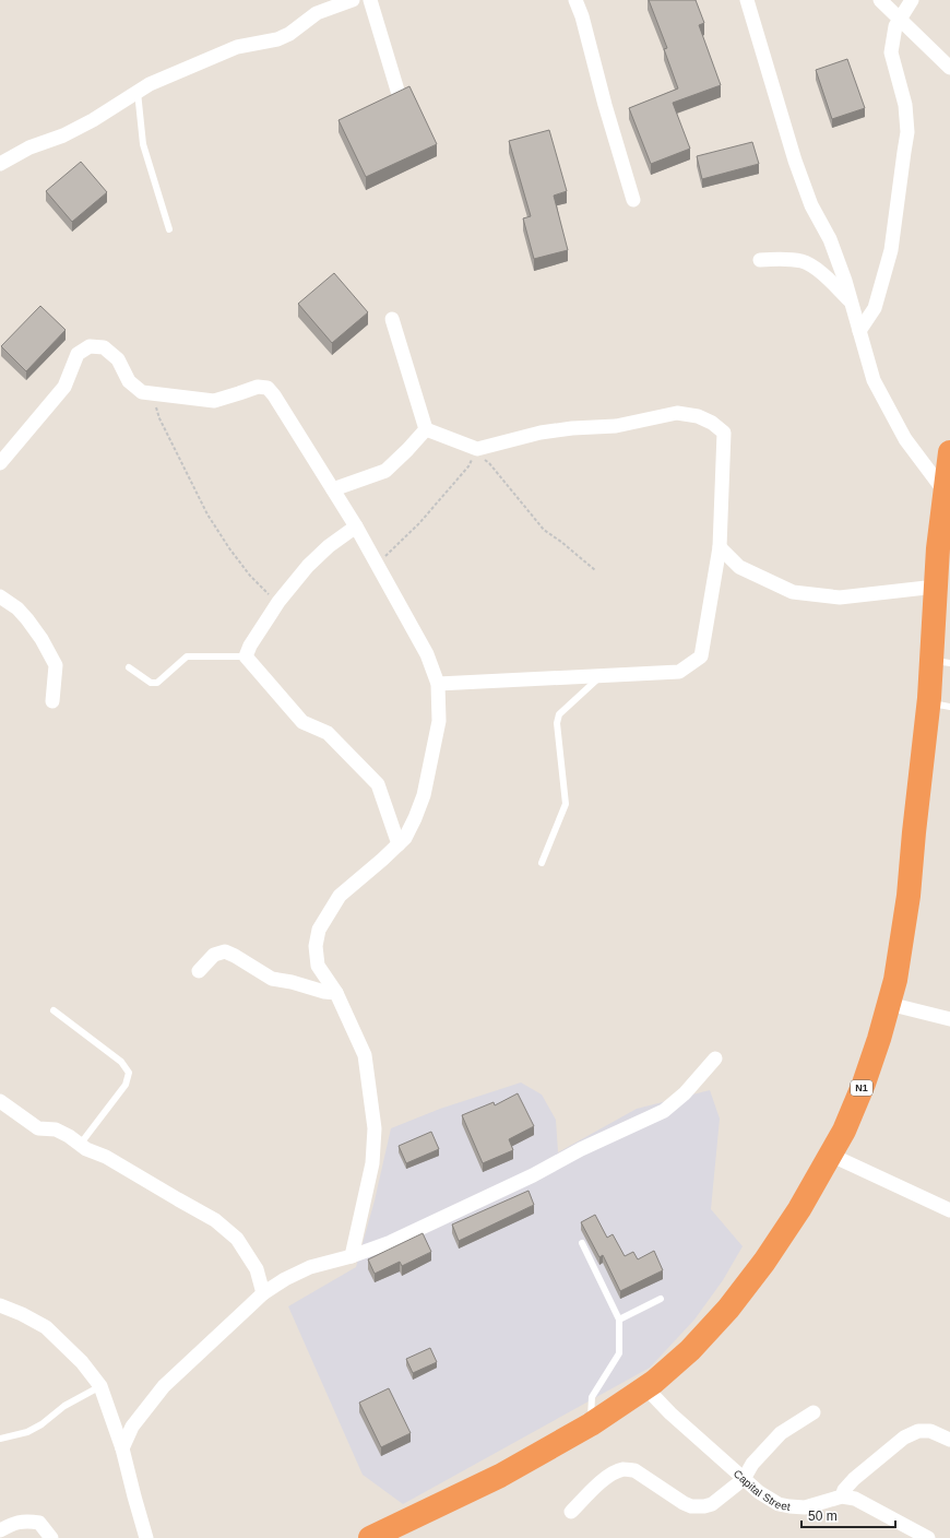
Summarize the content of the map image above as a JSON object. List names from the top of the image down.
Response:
{
  "streets": {
    "highway": ["N1"],
    "street": ["Capital Street"]
  },
  "crossings": [
    ["N1", "Capital Street"]
  ],
  "scale_bar": "50 m"
}
